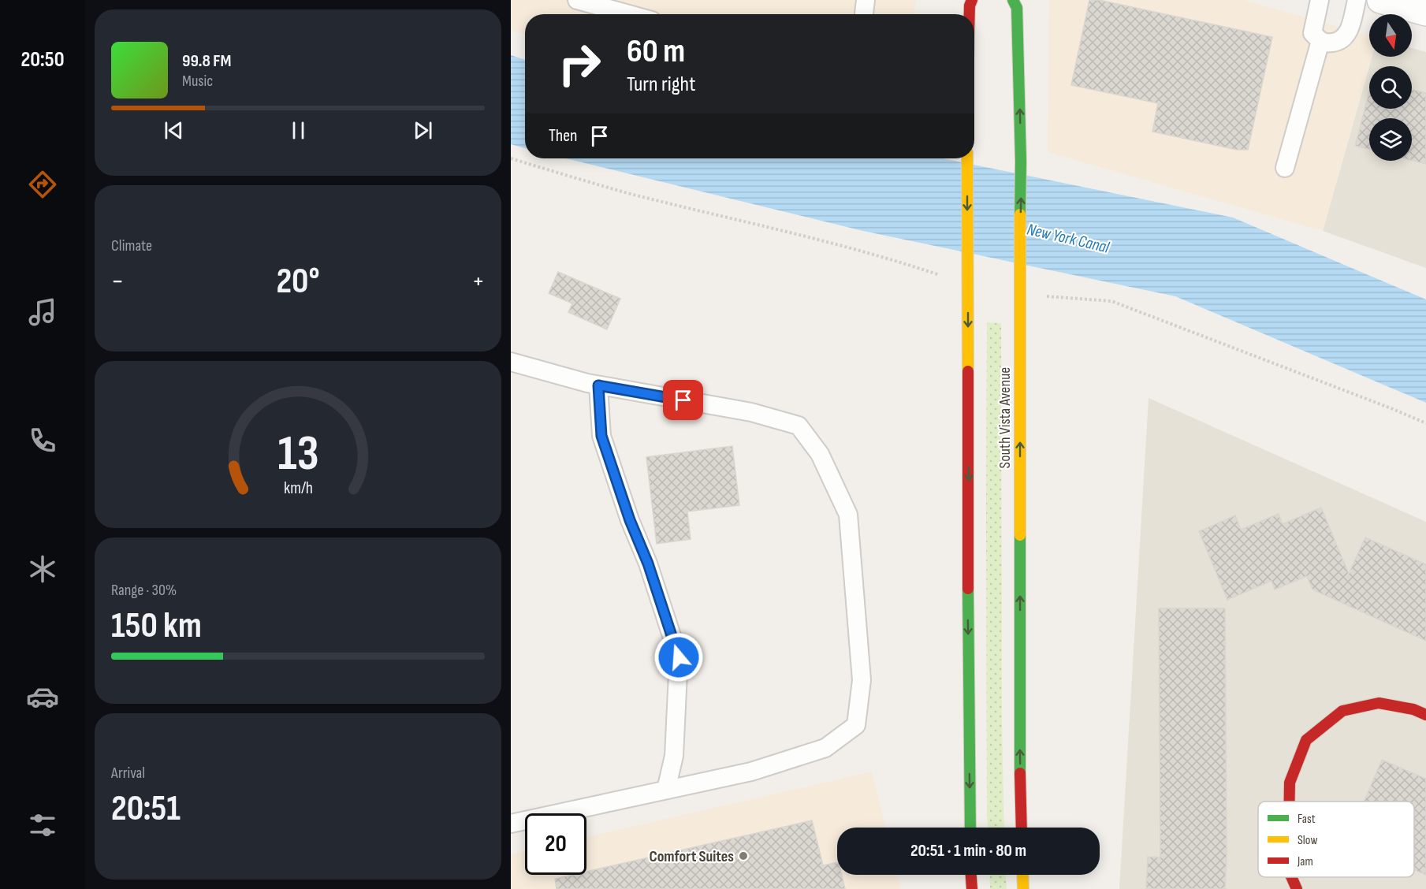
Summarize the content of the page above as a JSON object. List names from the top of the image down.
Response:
{
  "streets": {
    "main road": ["South Vista Avenue"]
  },
  "water": ["New York Canal"],
  "places": ["Comfort Suites"],
  "legend": ["Fast", "Slow", "Jam"],
  "north": "bottom",
  "page": {
    "tabs": "20:50",
    "turn": ["60 m", "Turn right"],
    "song": ["99.8 FM", "Music"],
    "then": "Then",
    "tile": [
      "Climate",
      ["Range · 30%", "150 km"],
      ["Arrival", "20:51"]
    ],
    "heat": ["−", "20°", "+"],
    "limit": "20",
    "trip": "20:51 · 1 min · 80 m",
    "gauge": ["13", "km/h"]
  }
}
